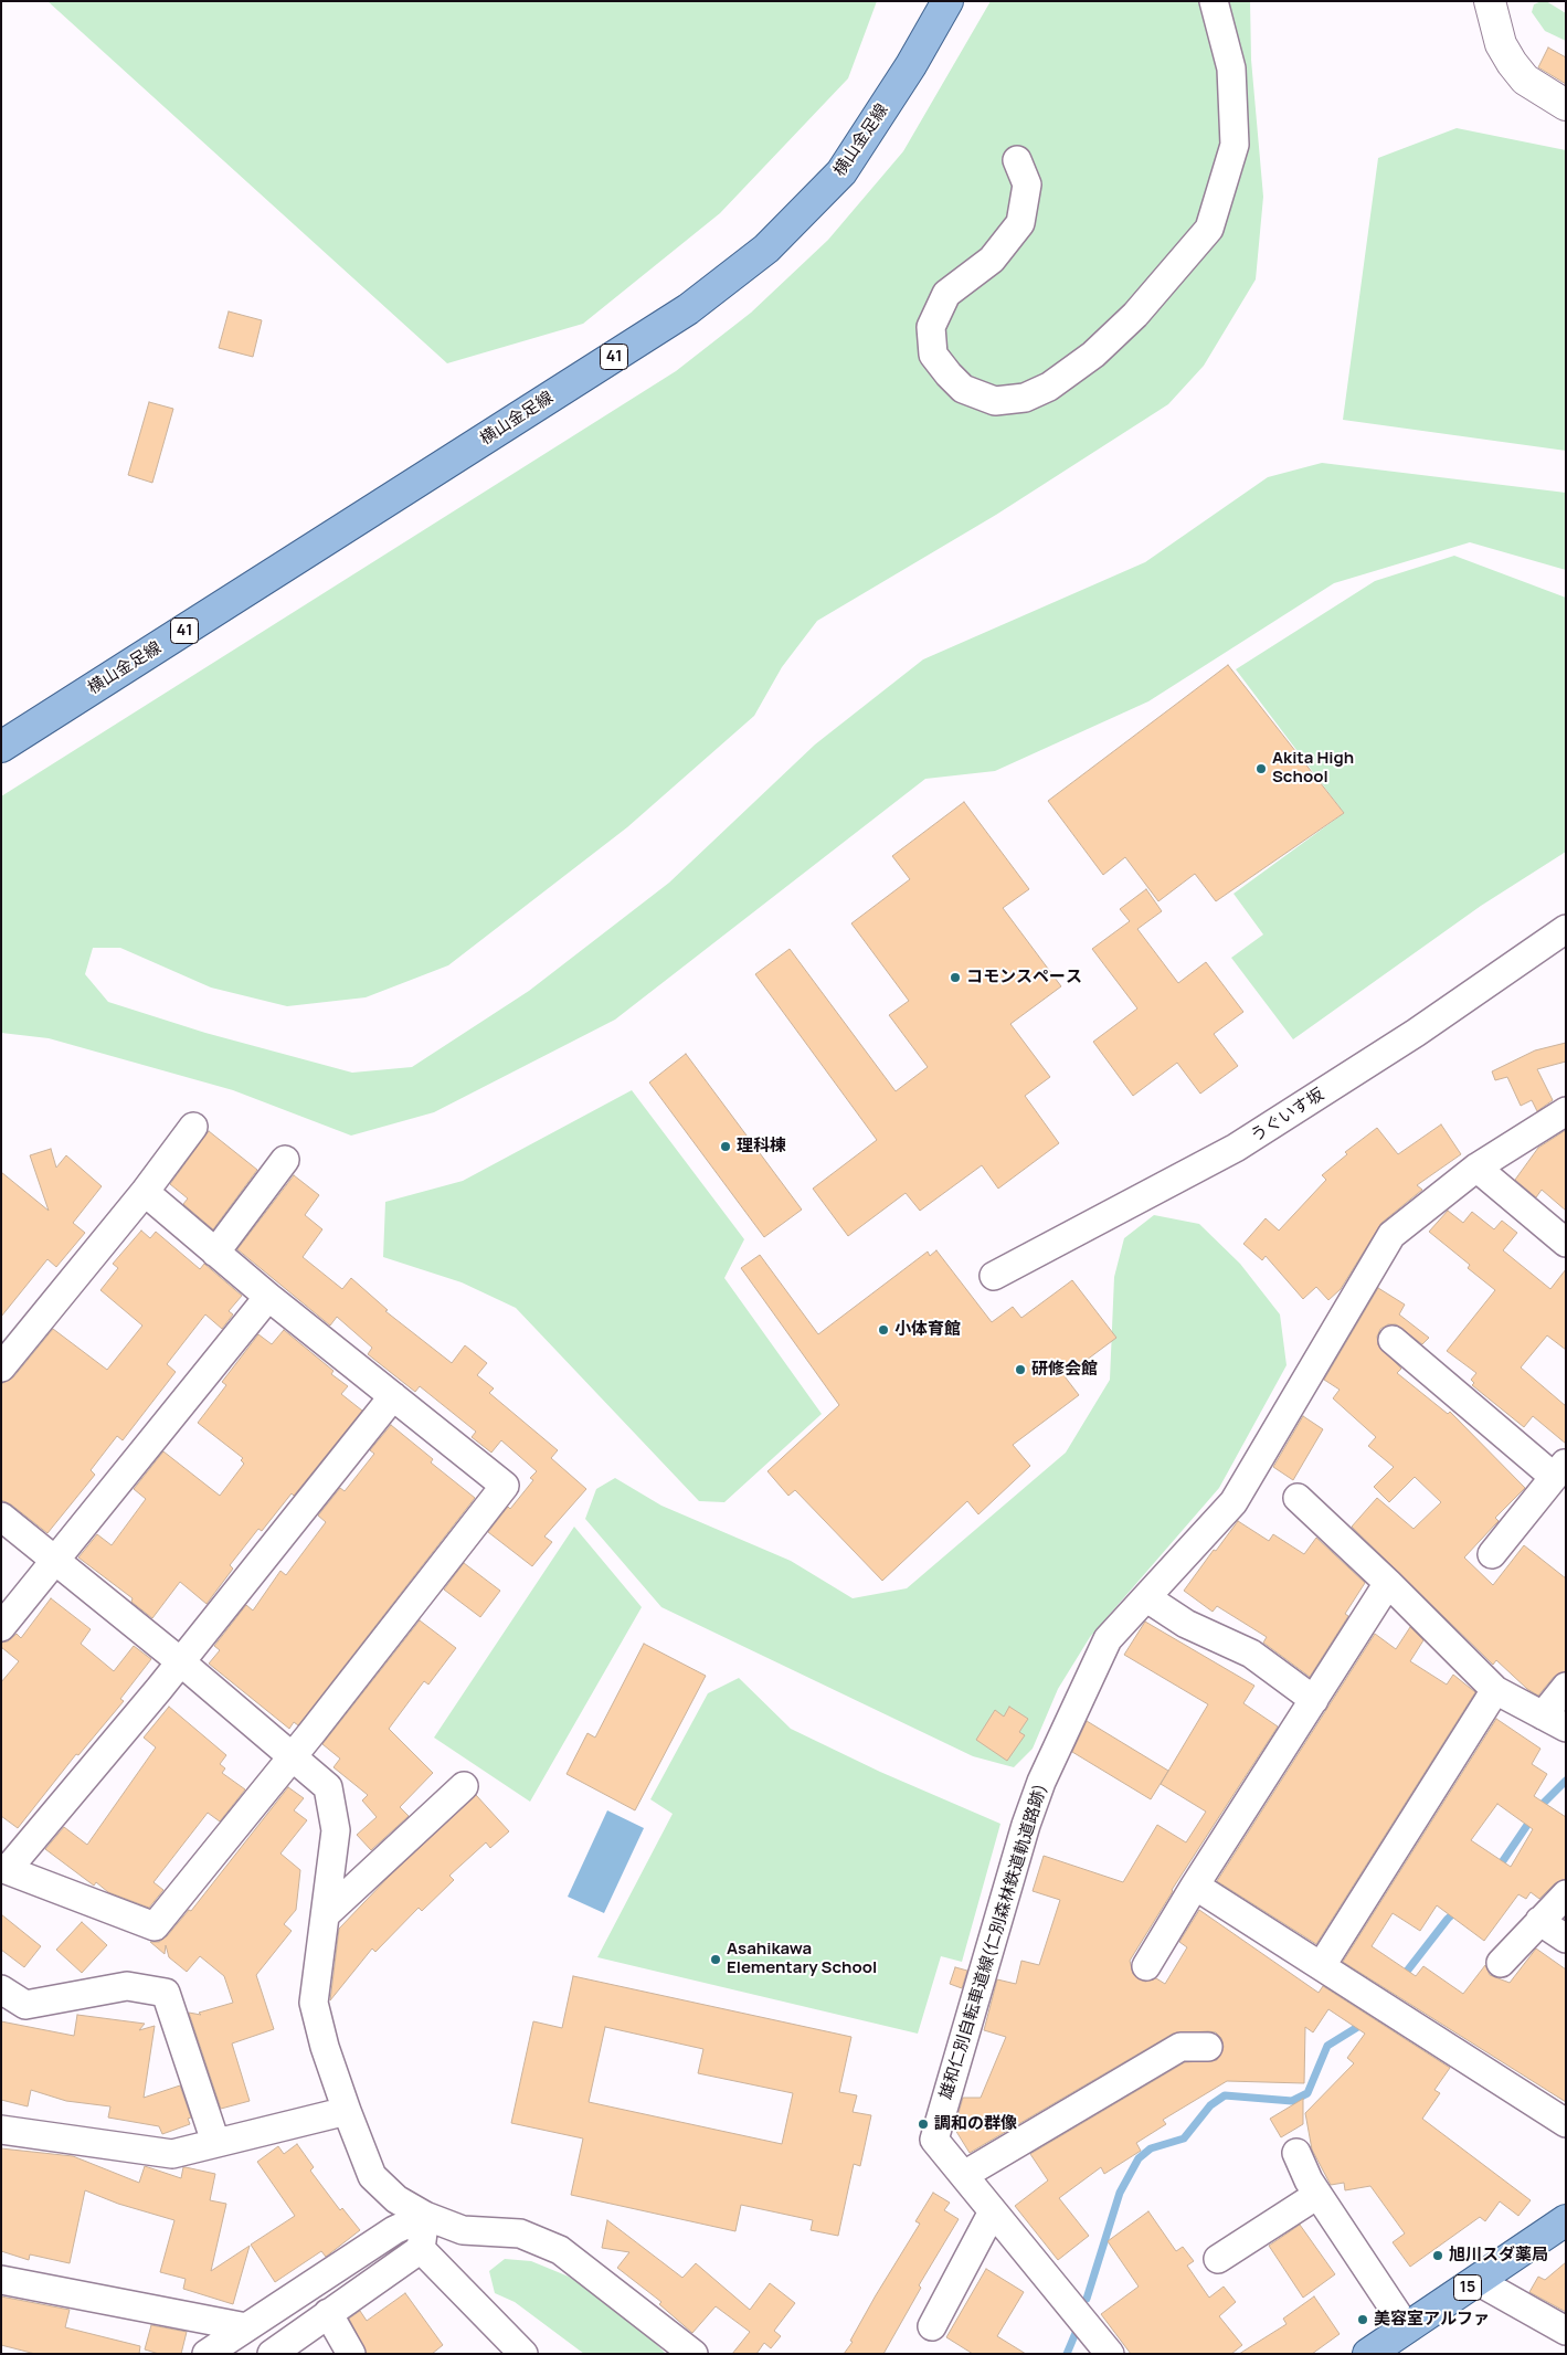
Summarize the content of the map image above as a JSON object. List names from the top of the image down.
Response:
{
  "streets": {
    "main road": ["横山金足線", "41", "15"],
    "street": ["うぐいす坂", "雄和仁別自転車道線(仁別森林鉄道軌道路跡)"]
  },
  "places": [
    "Akita High School",
    "コモンスペース",
    "理科棟",
    "小体育館",
    "研修会館",
    "Asahikawa Elementary School",
    "調和の群像",
    "旭川スダ薬局",
    "美容室アルファ"
  ]
}
